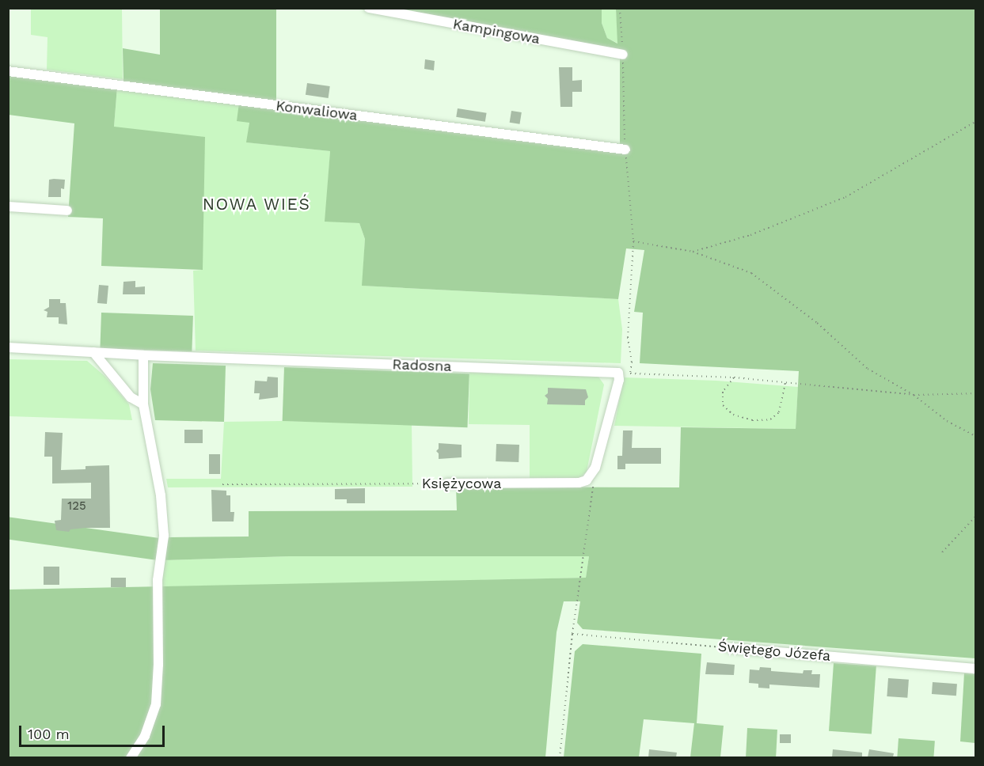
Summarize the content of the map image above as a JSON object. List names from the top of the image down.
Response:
{
  "streets": {
    "street": [
      "Kampingowa",
      "Konwaliowa",
      "Radosna",
      "Księżycowa",
      "Świętego Józefa"
    ]
  },
  "crossings": [
    ["Radosna", "Księżycowa"]
  ],
  "districts": ["NOWA WIEŚ"],
  "house_numbers": ["125"],
  "scale_bar": "100 m"
}
